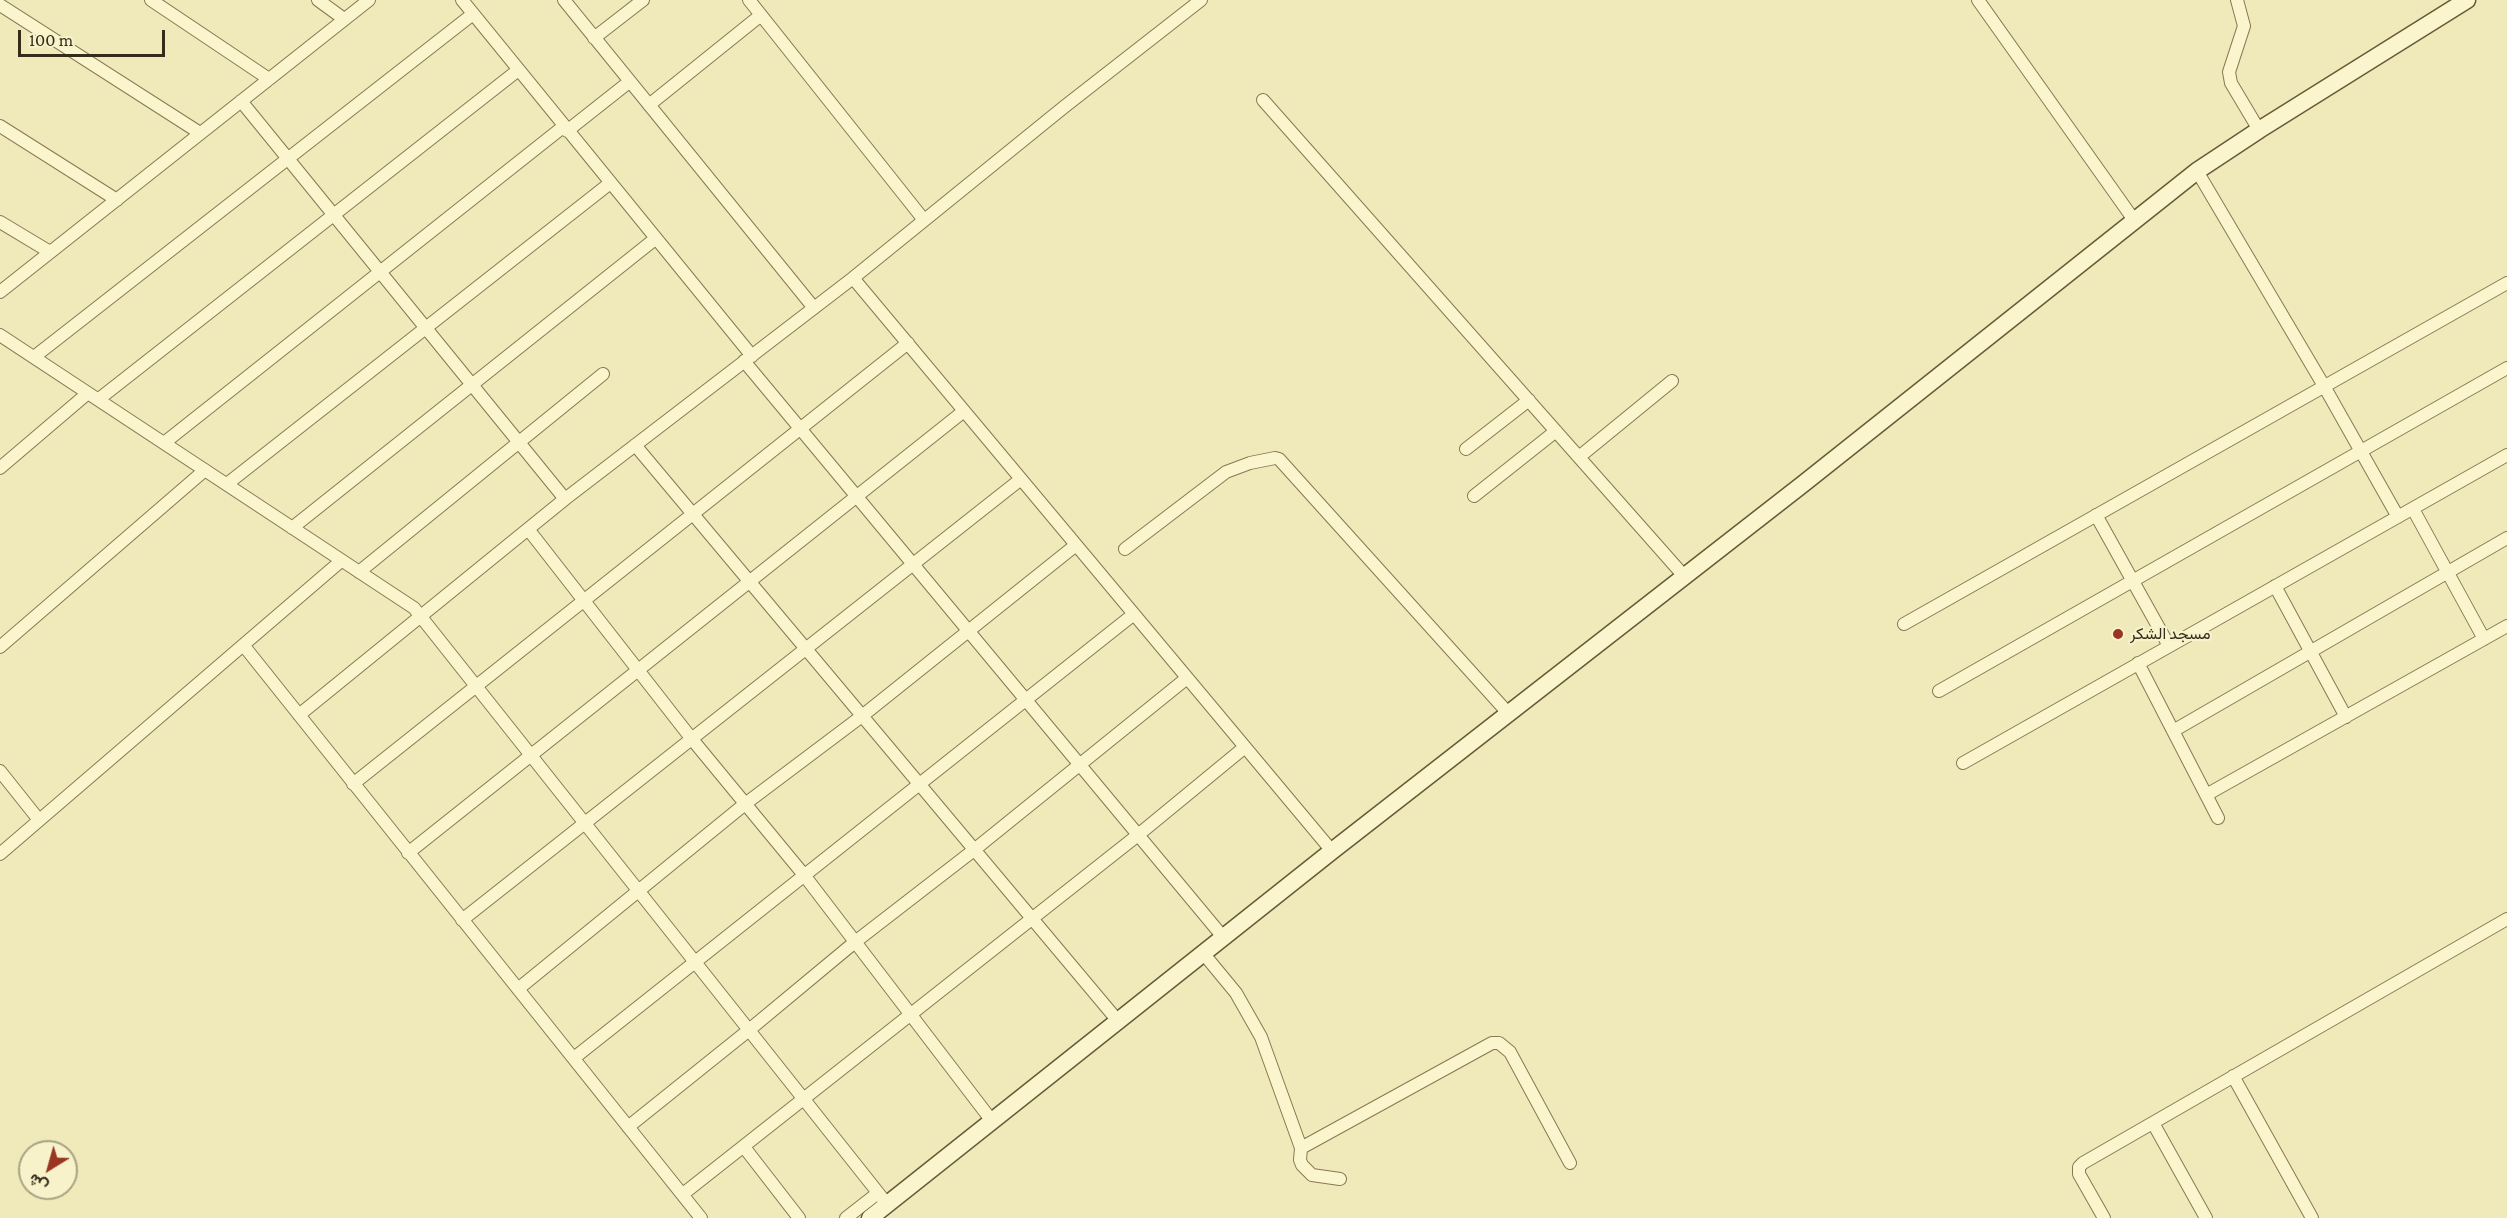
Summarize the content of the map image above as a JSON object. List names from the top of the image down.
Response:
{
  "places": ["مسجد الشكر"],
  "scale_bar": "100 m",
  "north": "bottom left"
}
